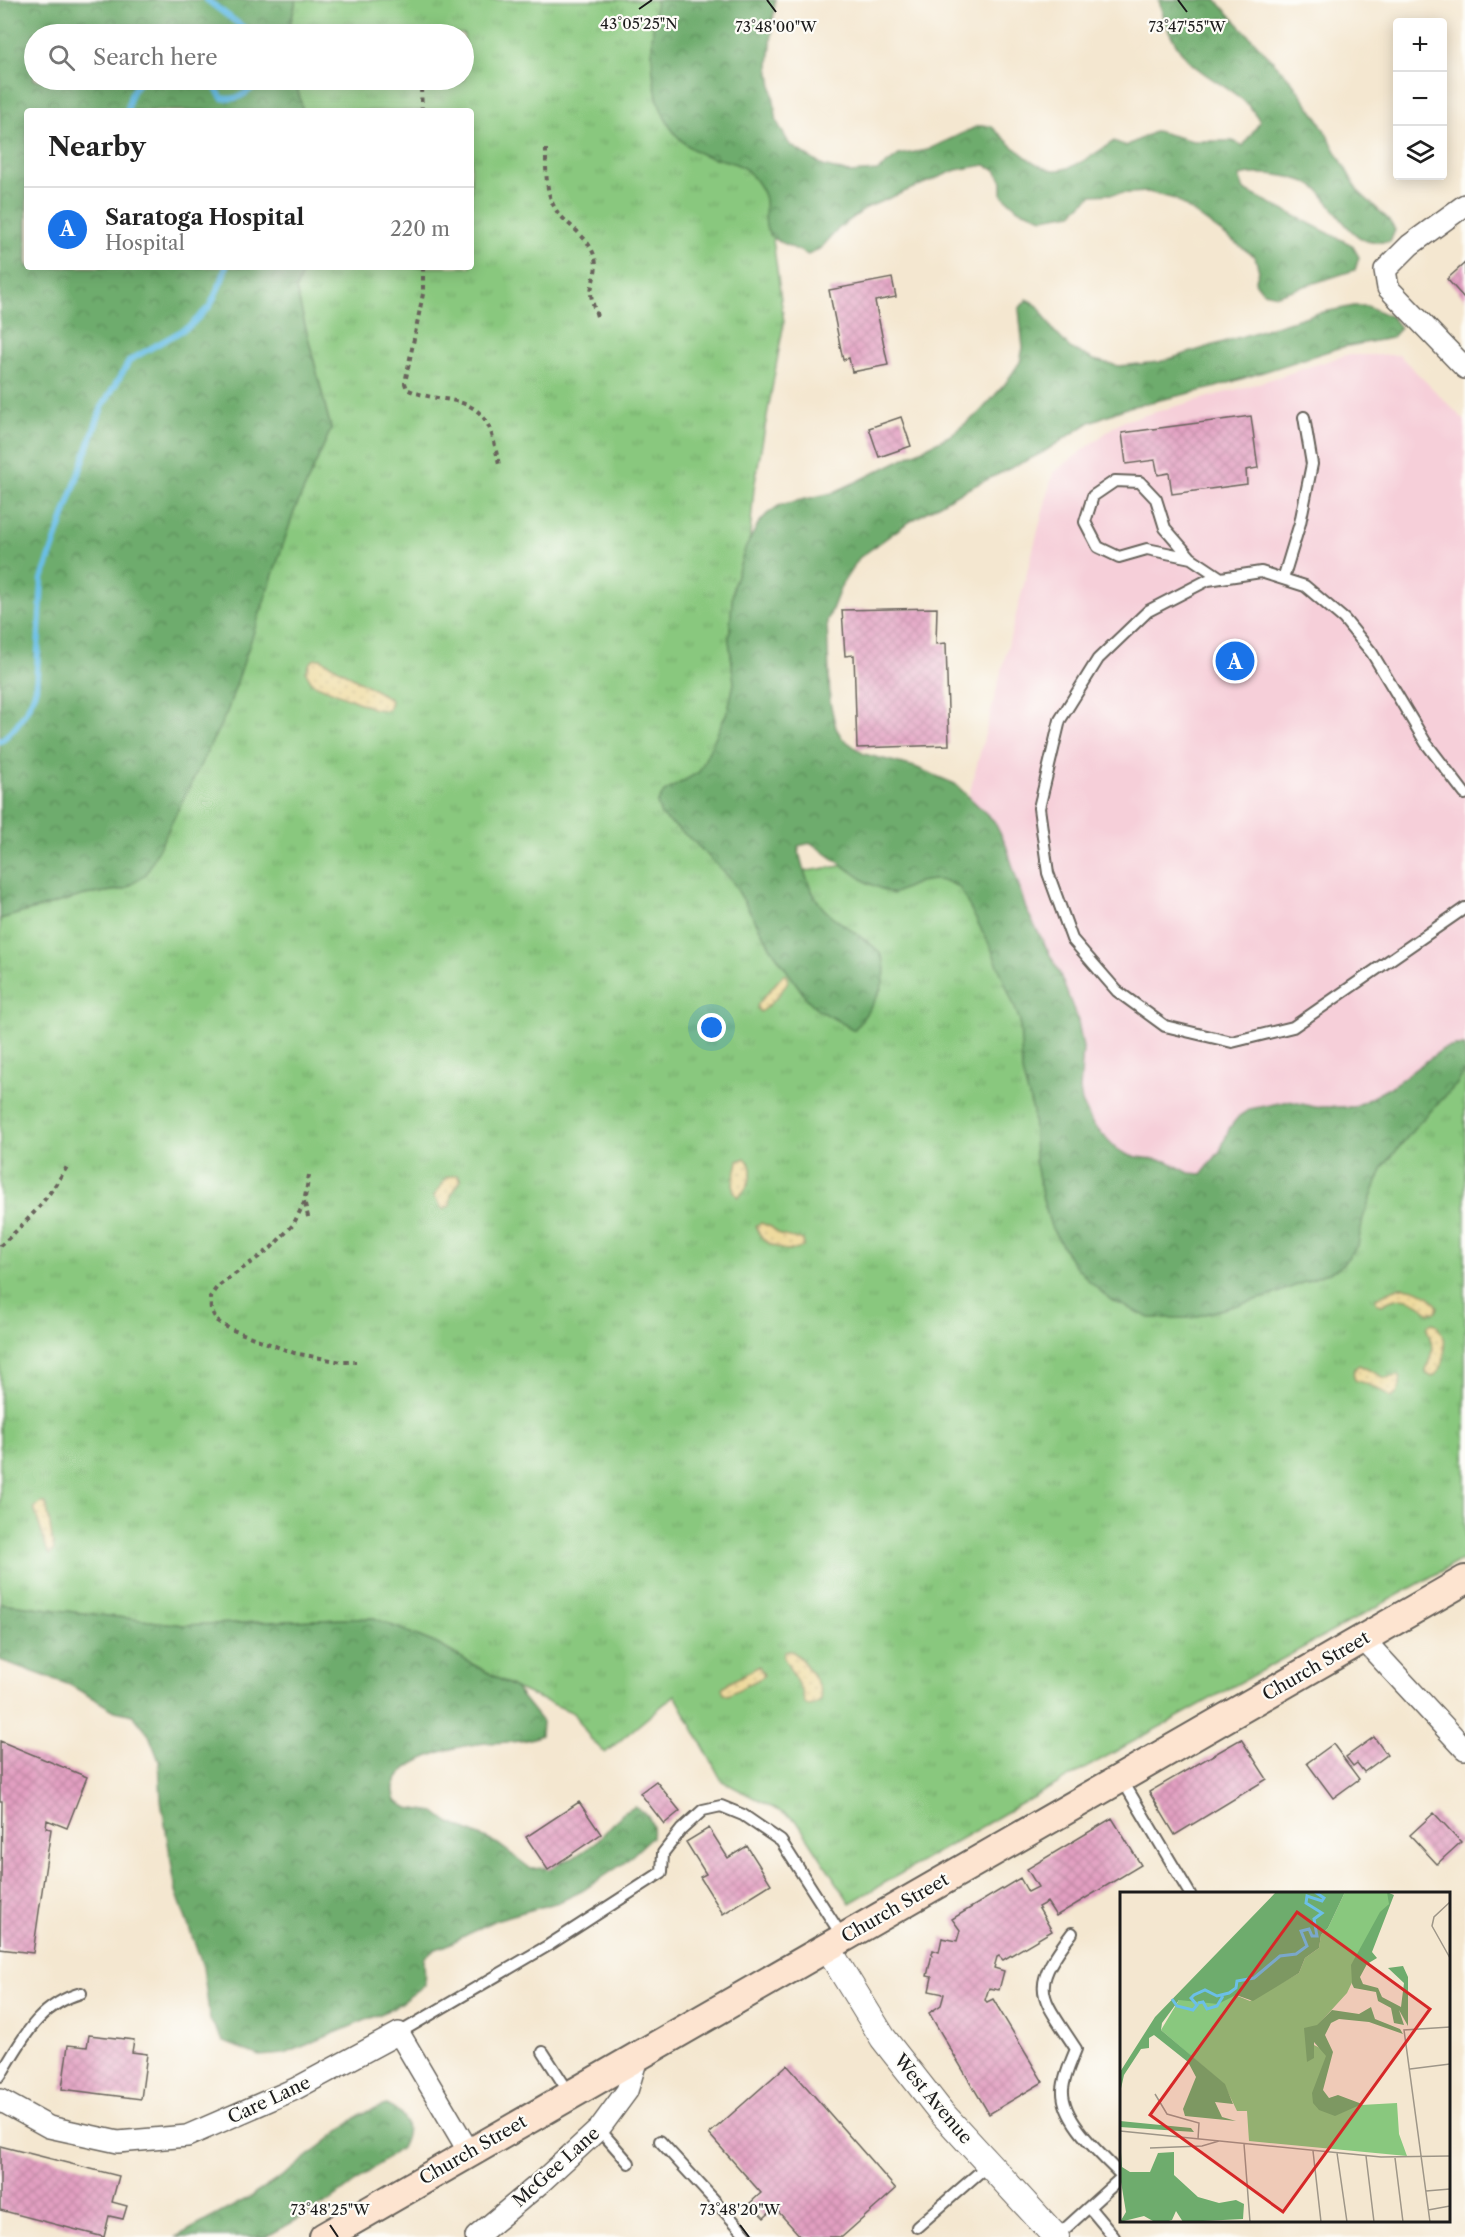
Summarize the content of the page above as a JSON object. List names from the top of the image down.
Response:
{
  "streets": {
    "main road": ["Church Street"],
    "street": ["West Avenue", "Care Lane", "McGee Lane"]
  },
  "crossings": [
    ["Church Street", "West Avenue"],
    ["Church Street", "McGee Lane"]
  ],
  "page": {
    "map_buttons": ["+", "−"],
    "search": "Search here",
    "heading": "Nearby",
    "list": [
      {
        "mark": "A",
        "name": "Saratoga Hospital",
        "note": "Hospital",
        "value": "220 m"
      }
    ],
    "pins": "A"
  },
  "coordinates": [
    "43°05'25\"N",
    "73°48'00\"W",
    "73°47'55\"W",
    "73°48'25\"W",
    "73°48'20\"W"
  ]
}
